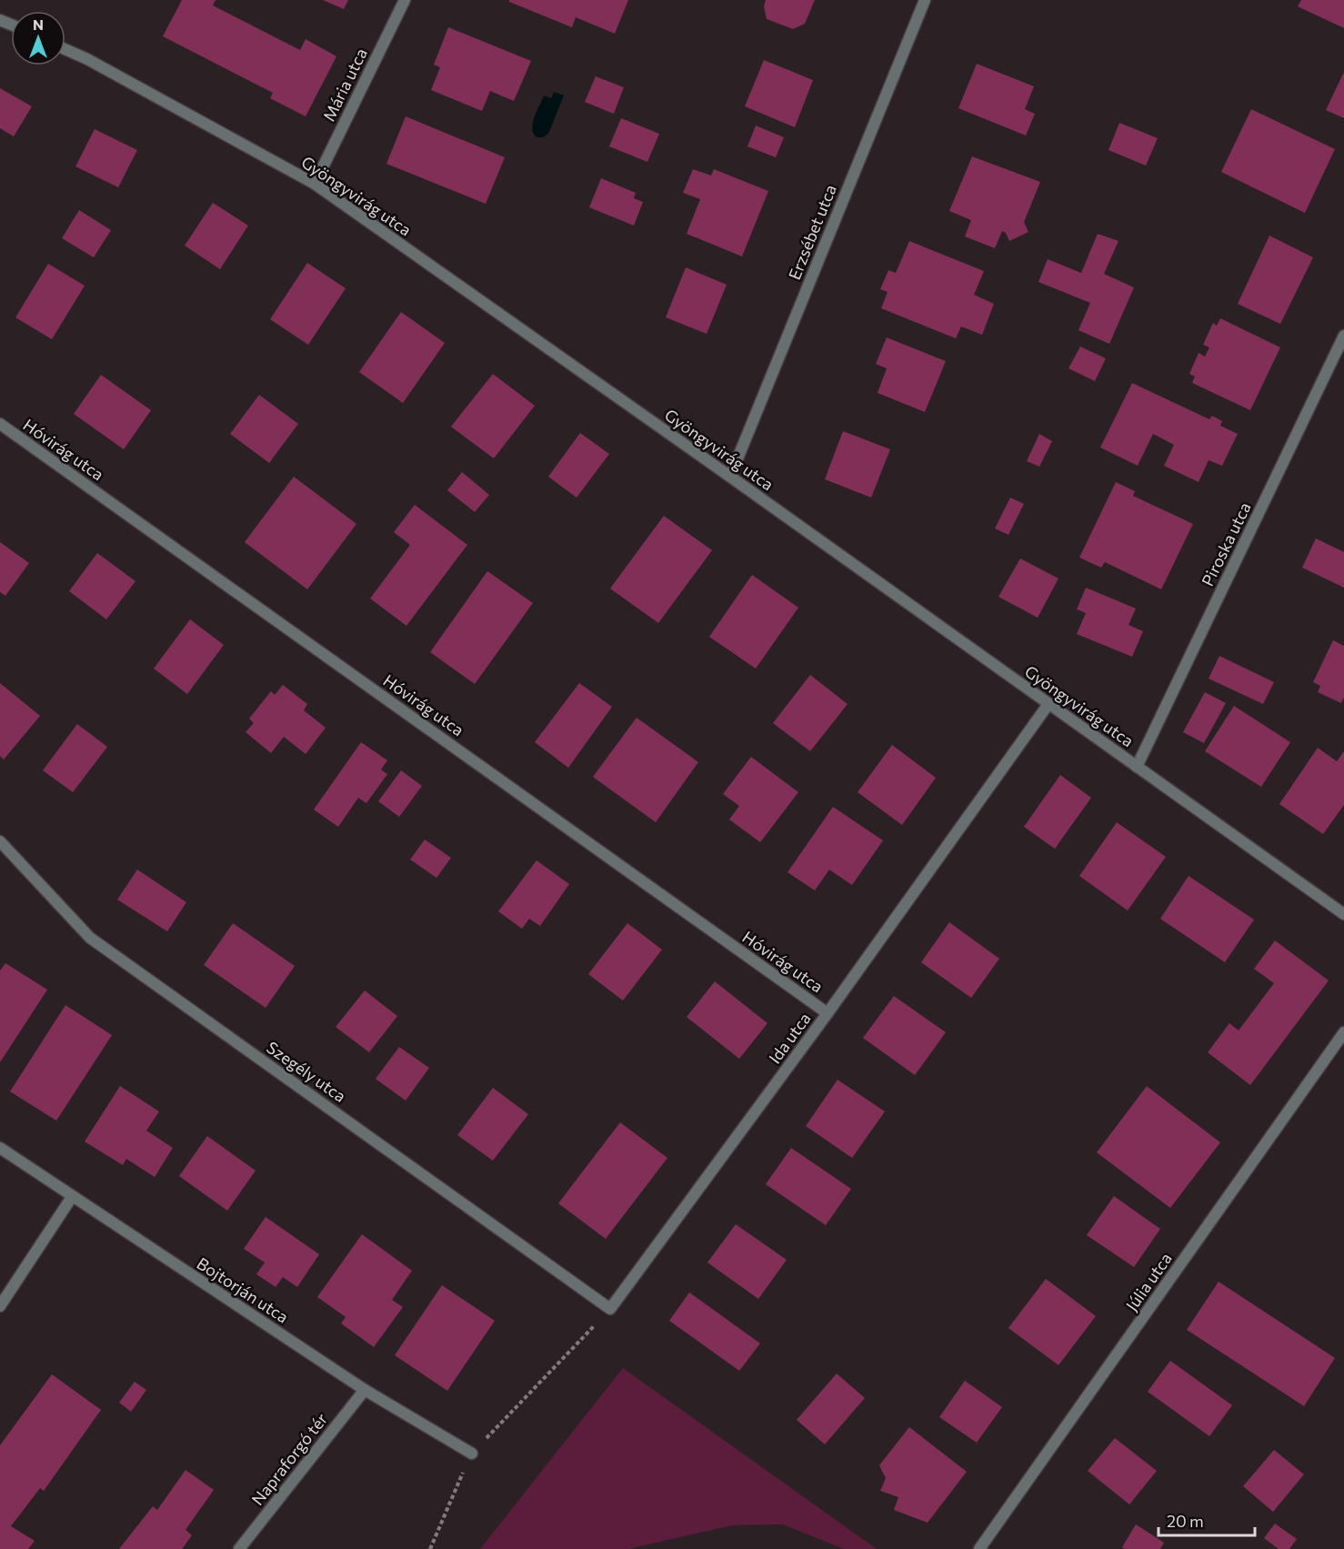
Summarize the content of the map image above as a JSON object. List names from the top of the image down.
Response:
{
  "streets": {
    "street": [
      "Mária utca",
      "Gyöngyvirág utca",
      "Erzsébet utca",
      "Hóvirág utca",
      "Piroska utca",
      "Ida utca",
      "Szegély utca",
      "Júlia utca",
      "Bojtorján utca",
      "Napraforgó tér"
    ]
  },
  "crossings": [
    ["Mária utca", "Gyöngyvirág utca"],
    ["Gyöngyvirág utca", "Erzsébet utca"],
    ["Gyöngyvirág utca", "Piroska utca"],
    ["Gyöngyvirág utca", "Ida utca"],
    ["Hóvirág utca", "Ida utca"],
    ["Ida utca", "Szegély utca"],
    ["Bojtorján utca", "Napraforgó tér"]
  ],
  "scale_bar": "20 m",
  "north": "top"
}
